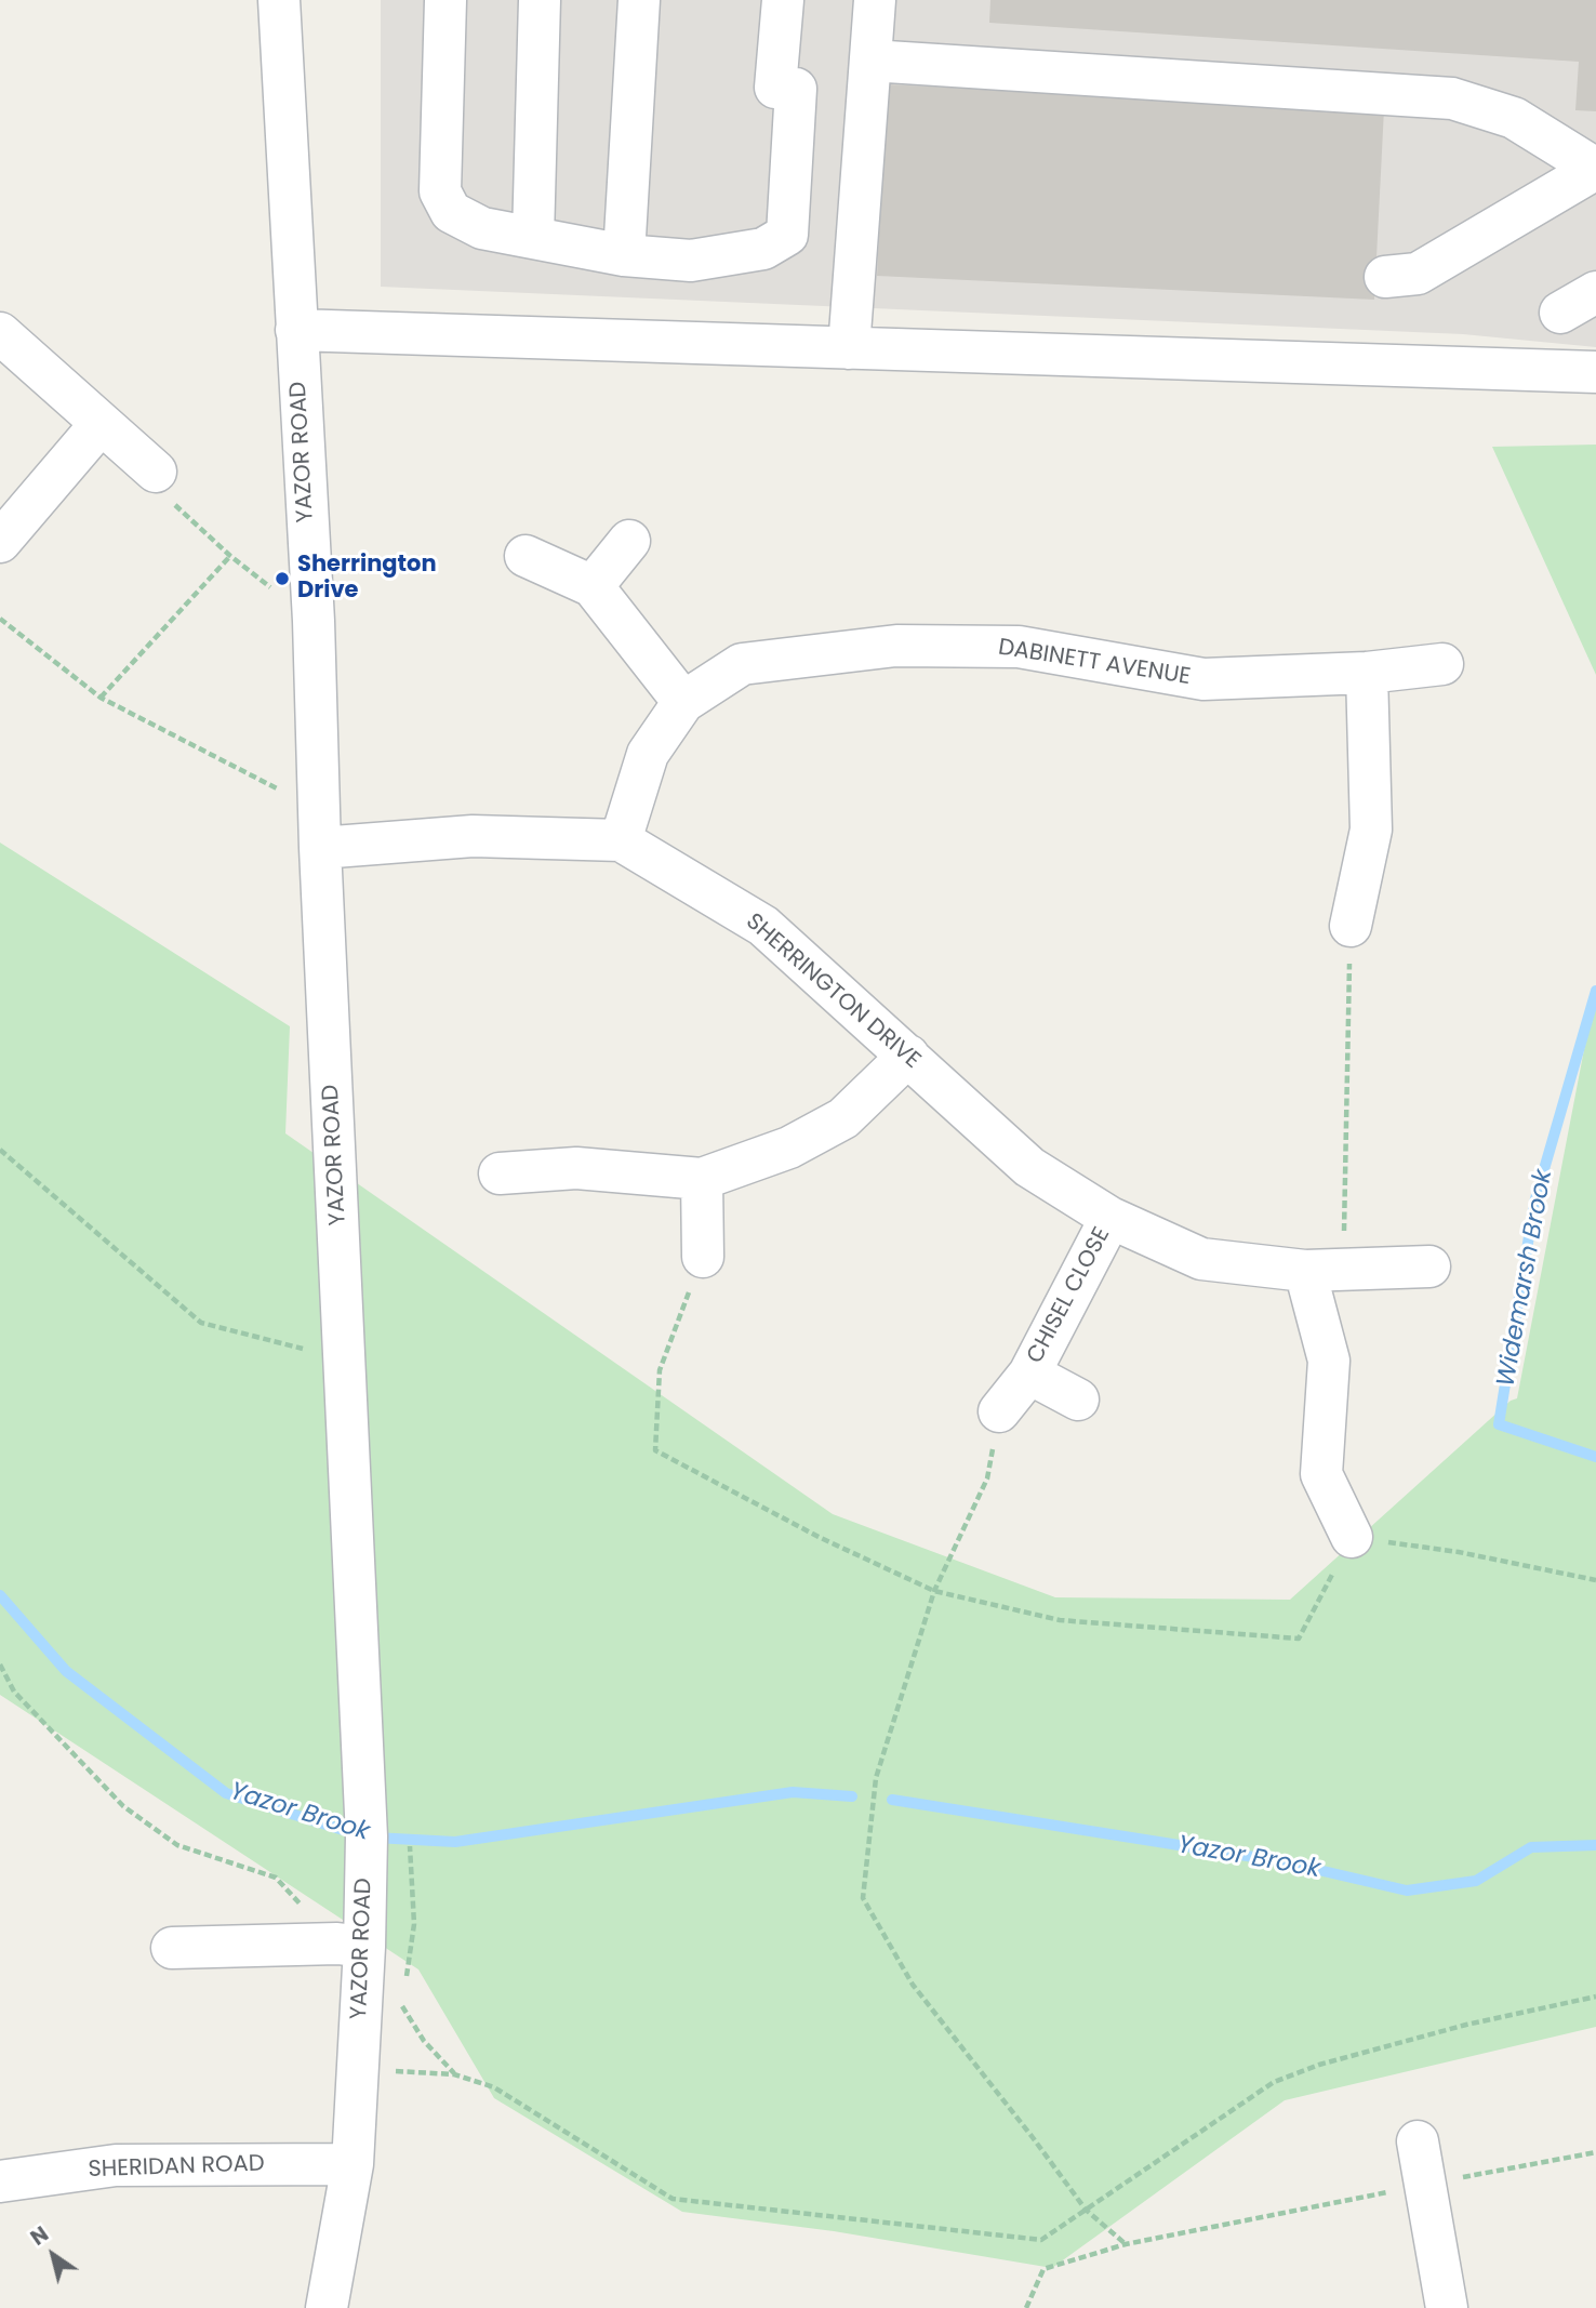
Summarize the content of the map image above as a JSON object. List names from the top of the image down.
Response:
{
  "streets": {
    "street": [
      "YAZOR ROAD",
      "DABINETT AVENUE",
      "SHERRINGTON DRIVE",
      "CHISEL CLOSE",
      "SHERIDAN ROAD"
    ]
  },
  "crossings": [
    ["YAZOR ROAD", "SHERRINGTON DRIVE"],
    ["YAZOR ROAD", "SHERIDAN ROAD"],
    ["DABINETT AVENUE", "SHERRINGTON DRIVE"],
    ["SHERRINGTON DRIVE", "CHISEL CLOSE"]
  ],
  "water": ["Widemarsh Brook", "Yazor Brook"],
  "places": ["Sherrington Drive"],
  "north": "top left"
}
